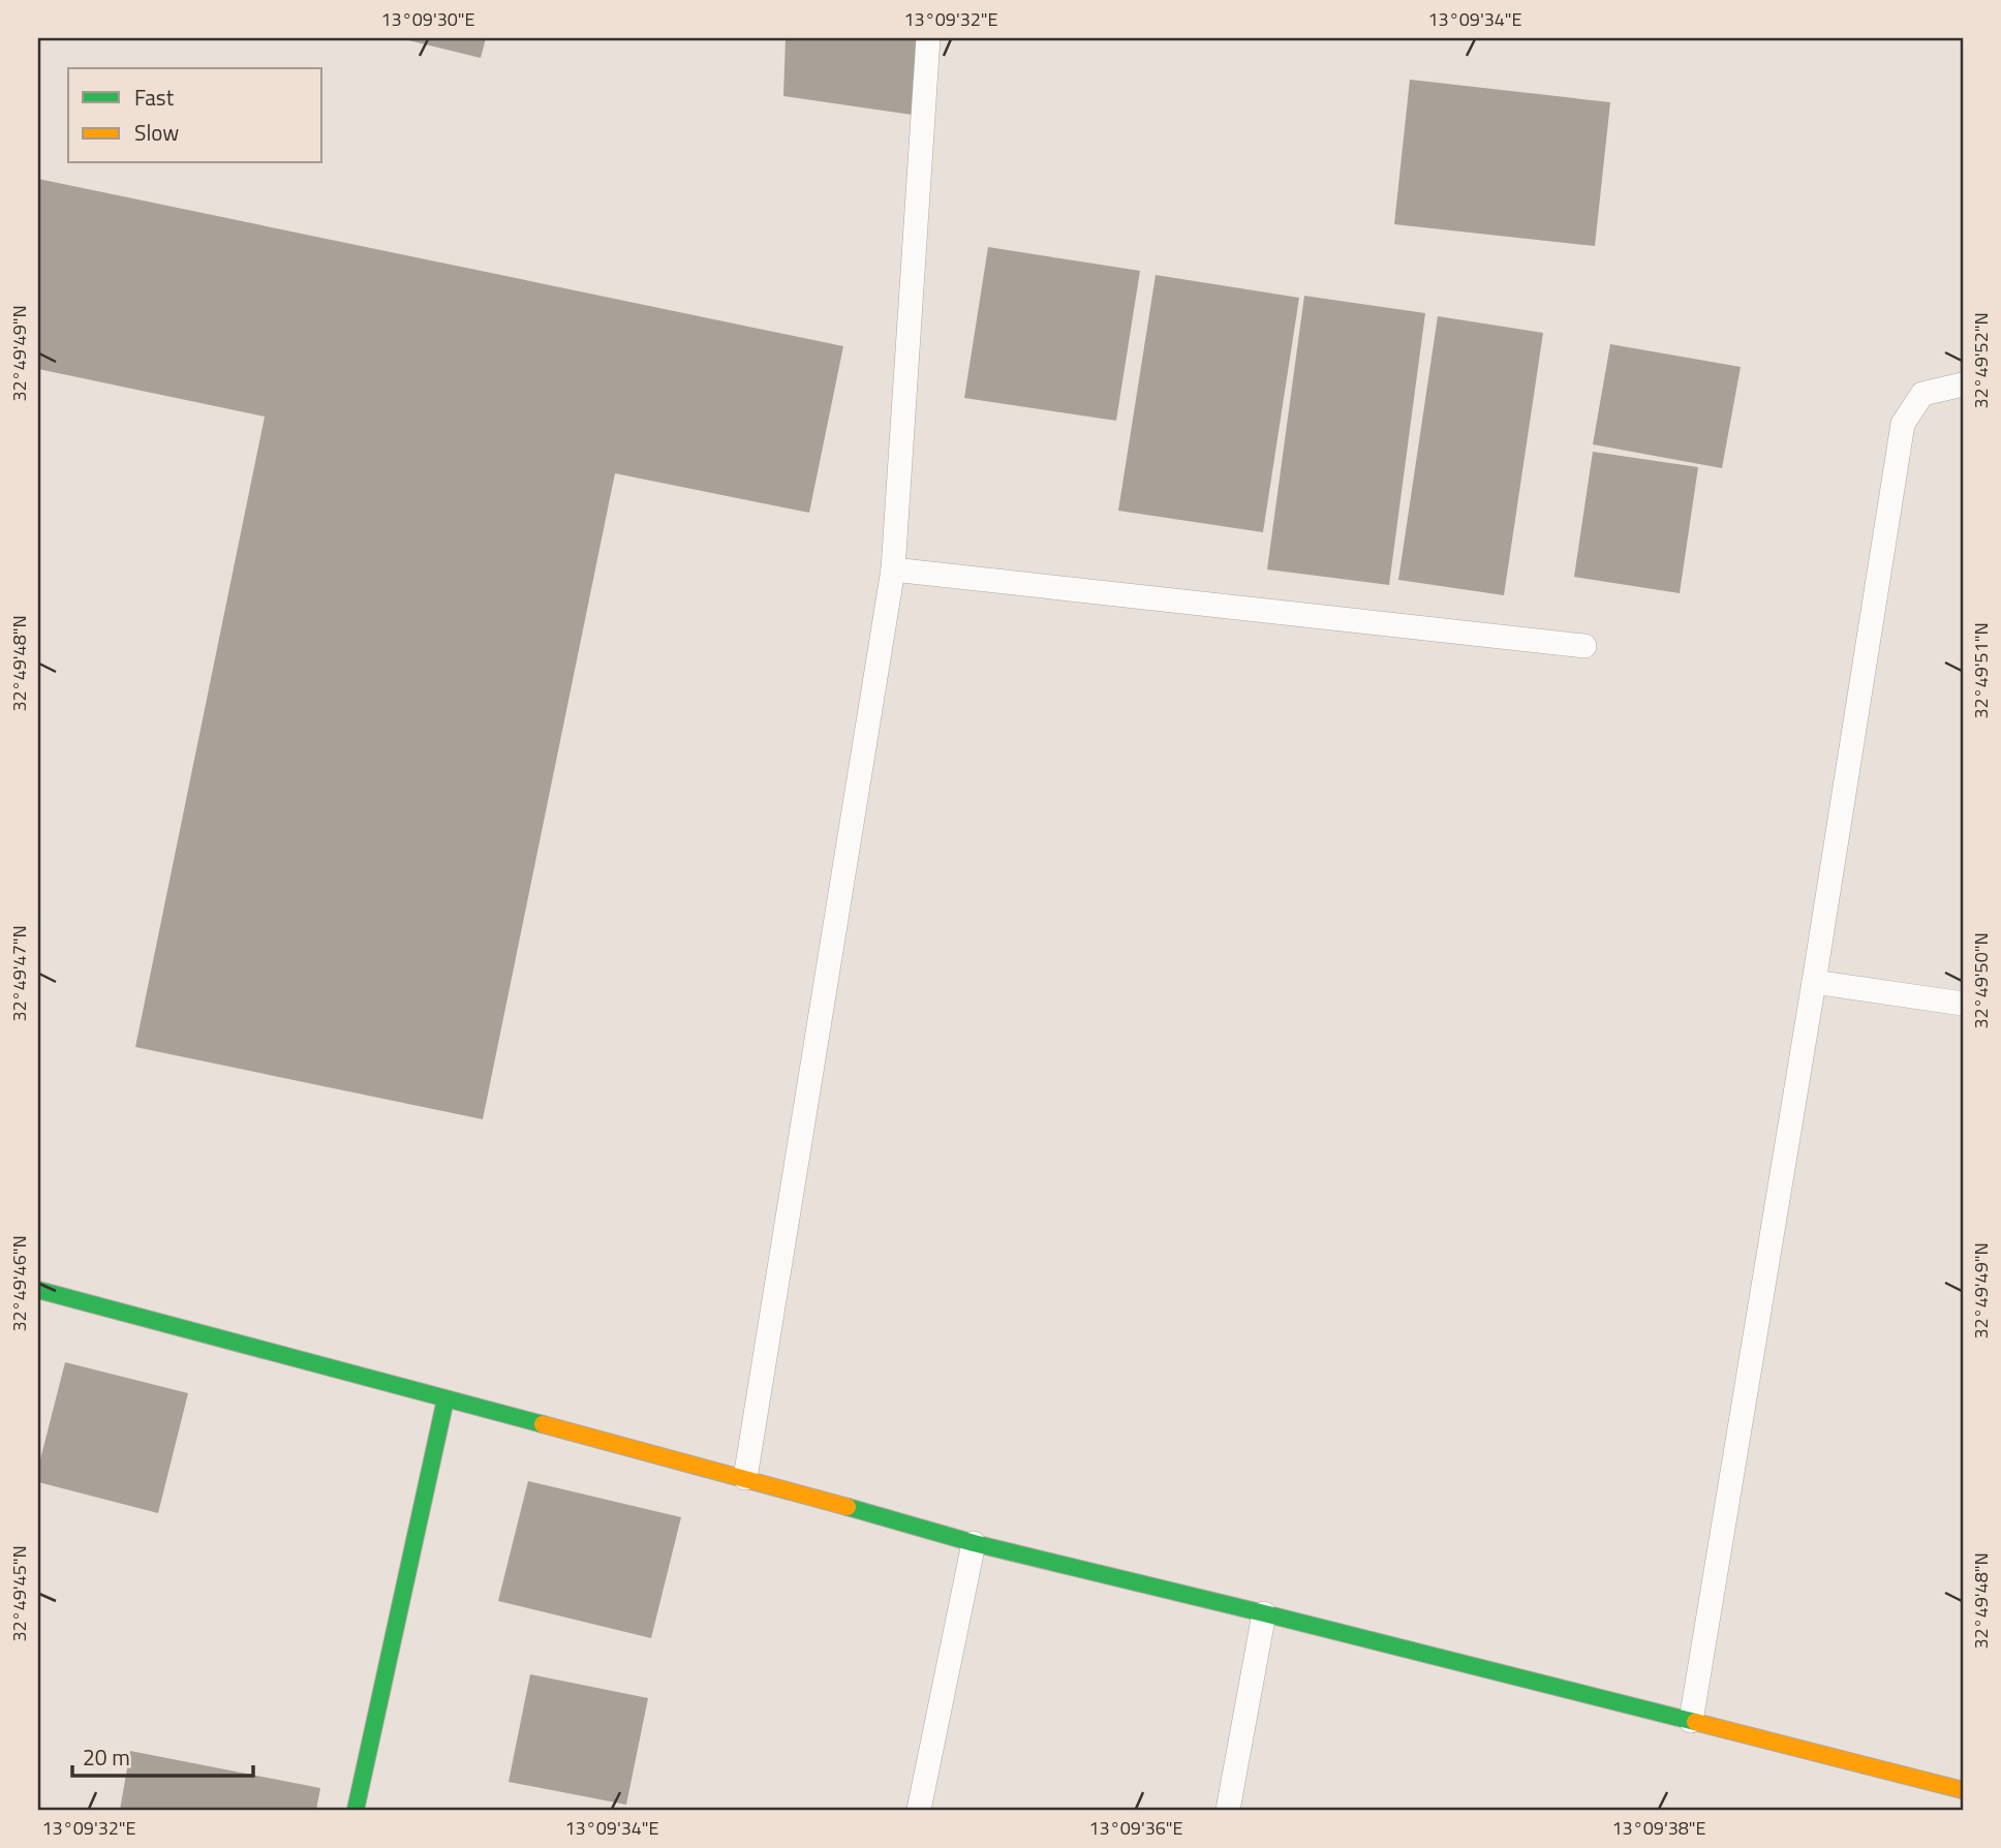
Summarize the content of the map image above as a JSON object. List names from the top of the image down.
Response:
{
  "legend": ["Fast", "Slow"],
  "scale_bar": "20 m",
  "coordinates": [
    "13°09'30\"E",
    "13°09'32\"E",
    "13°09'34\"E",
    "32°49'49\"N",
    "32°49'52\"N",
    "32°49'48\"N",
    "32°49'51\"N",
    "32°49'47\"N",
    "32°49'50\"N",
    "32°49'46\"N",
    "32°49'45\"N",
    "13°09'36\"E",
    "13°09'38\"E"
  ]
}
